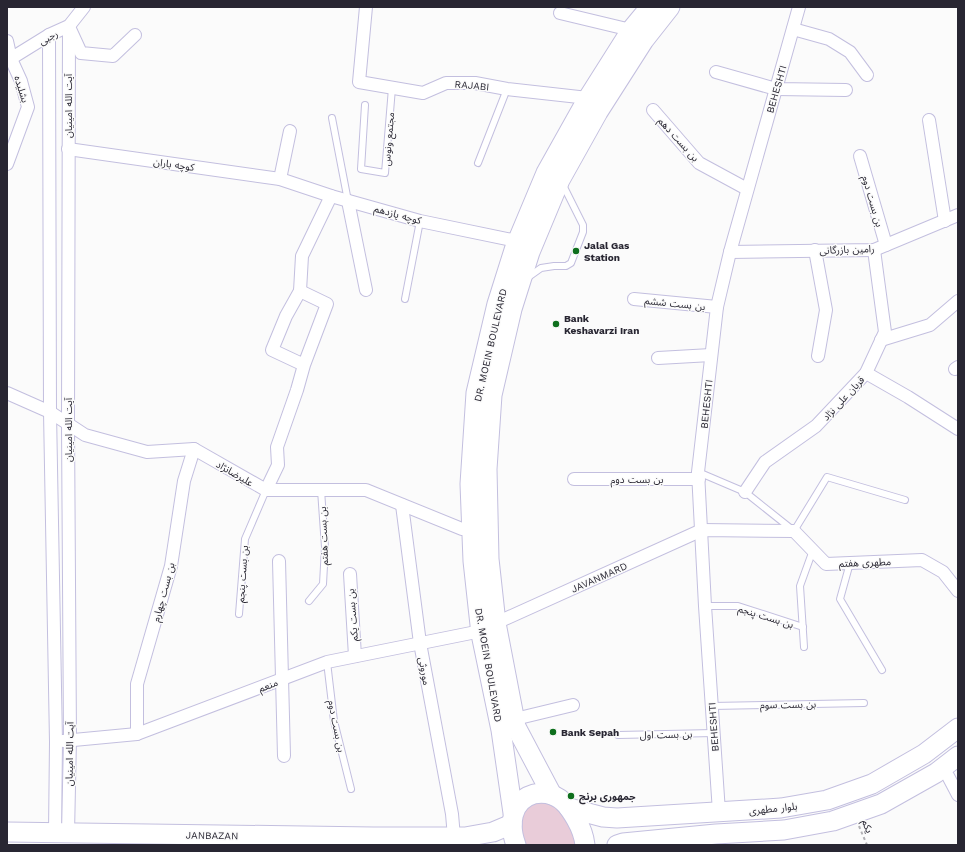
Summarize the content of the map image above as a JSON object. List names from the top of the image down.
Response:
{
  "streets": {
    "main road": ["DR. MOEIN BOULEVARD", "بلوار مطهری", "JANBAZAN"],
    "street": [
      "رجبی",
      "RAJABI",
      "بشلیده",
      "BEHESHTI",
      "آیت الله امینیان",
      "بن بست دهم",
      "کوچه باران",
      "بن بست دوم",
      "کوچه یازدهم",
      "رامین بازرگانی",
      "بن بست ششم",
      "قربان علی نژاد",
      "علیرضانژاد",
      "مطهری هفتم",
      "JAVANMARD",
      "بن بست چهارم",
      "بن بست یکم",
      "موروثی",
      "منعم"
    ],
    "lane": [
      "مجتمع ونوس",
      "بن بست هفتم",
      "بن بست پنجم",
      "بن بست سوم",
      "بن بست اول"
    ],
    "path": ["یکم"]
  },
  "crossings": [
    ["رجبی", "بشلیده"],
    ["رجبی", "آیت الله امینیان"],
    ["RAJABI", "مجتمع ونوس"],
    ["RAJABI", "DR. MOEIN BOULEVARD"],
    ["BEHESHTI", "بن بست دهم"],
    ["BEHESHTI", "بن بست دوم"],
    ["BEHESHTI", "رامین بازرگانی"],
    ["BEHESHTI", "بن بست ششم"],
    ["BEHESHTI", "بن بست پنجم"],
    ["BEHESHTI", "JAVANMARD"],
    ["BEHESHTI", "بن بست سوم"],
    ["BEHESHTI", "بن بست اول"],
    ["BEHESHTI", "بلوار مطهری"],
    ["آیت الله امینیان", "کوچه باران"],
    ["آیت الله امینیان", "منعم"],
    ["آیت الله امینیان", "JANBAZAN"],
    ["کوچه باران", "کوچه یازدهم"],
    ["بن بست دوم", "رامین بازرگانی"],
    ["بن بست دوم", "منعم"],
    ["کوچه یازدهم", "DR. MOEIN BOULEVARD"],
    ["رامین بازرگانی", "قربان علی نژاد"],
    ["DR. MOEIN BOULEVARD", "علیرضانژاد"],
    ["DR. MOEIN BOULEVARD", "JAVANMARD"],
    ["DR. MOEIN BOULEVARD", "منعم"],
    ["DR. MOEIN BOULEVARD", "JANBAZAN"],
    ["علیرضانژاد", "بن بست هفتم"],
    ["علیرضانژاد", "بن بست پنجم"],
    ["علیرضانژاد", "بن بست چهارم"],
    ["علیرضانژاد", "موروثی"],
    ["JAVANMARD", "منعم"],
    ["بن بست چهارم", "منعم"],
    ["بن بست یکم", "منعم"],
    ["موروثی", "منعم"],
    ["موروثی", "JANBAZAN"]
  ],
  "places": [
    "Jalal Gas Station",
    "Bank Keshavarzi Iran",
    "Bank Sepah",
    "جمهوری برنج"
  ]
}
